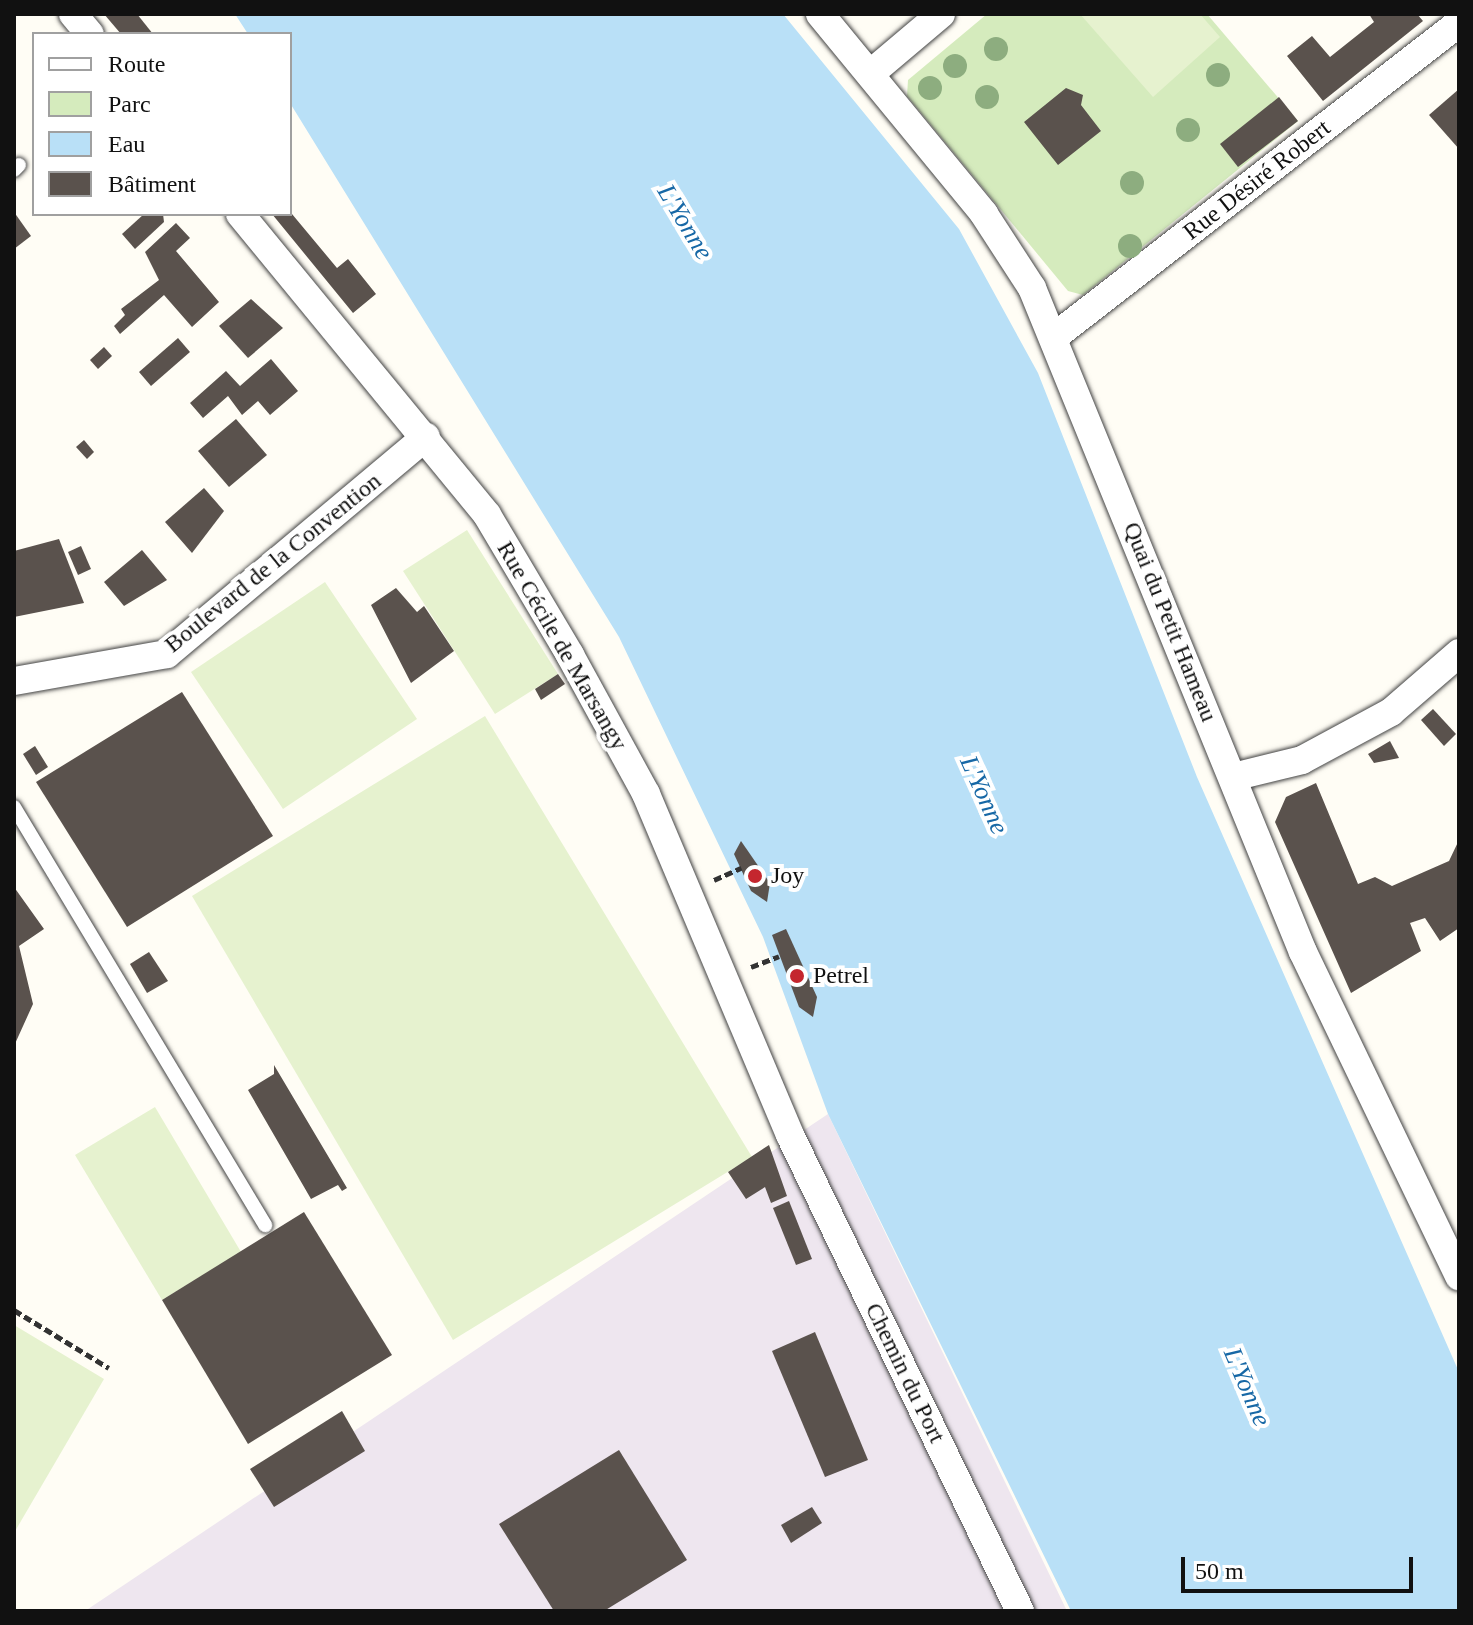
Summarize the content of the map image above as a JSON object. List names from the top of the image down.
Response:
{
  "streets": {
    "street": [
      "Rue Désiré Robert",
      "Boulevard de la Convention",
      "Quai du Petit Hameau",
      "Rue Cécile de Marsangy",
      "Chemin du Port"
    ]
  },
  "crossings": [
    ["Rue Désiré Robert", "Quai du Petit Hameau"],
    ["Boulevard de la Convention", "Rue Cécile de Marsangy"],
    ["Rue Cécile de Marsangy", "Chemin du Port"]
  ],
  "water": ["L'Yonne"],
  "places": ["Joy", "Petrel"],
  "legend": [
    "Route",
    "Parc",
    "Eau",
    "Bâtiment"
  ],
  "scale_bar": "50 m"
}
